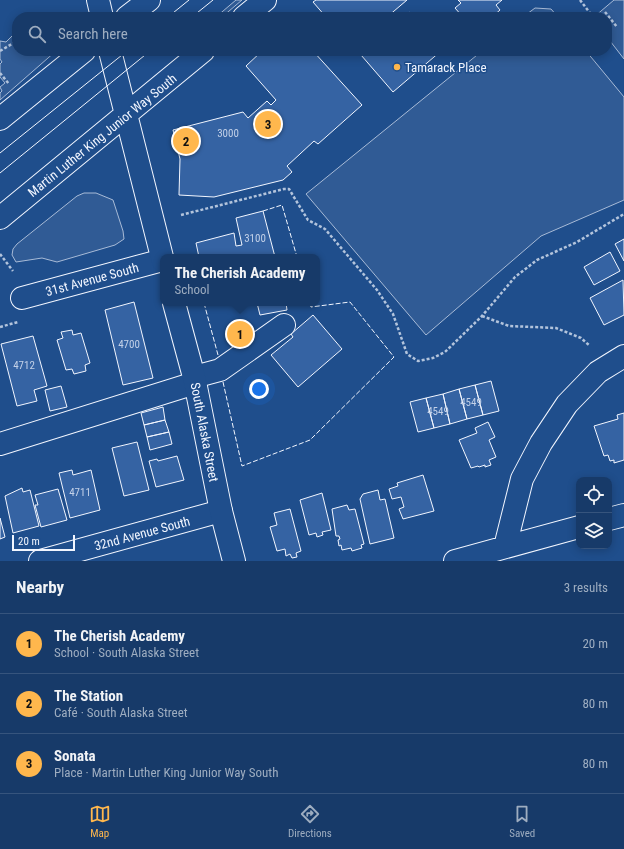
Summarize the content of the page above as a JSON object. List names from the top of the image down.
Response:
{
  "streets": {
    "main road": [
      "Martin Luther King Junior Way South",
      "31st Avenue South",
      "South Alaska Street",
      "32nd Avenue South"
    ]
  },
  "crossings": [
    ["South Alaska Street", "32nd Avenue South"]
  ],
  "places": ["Tamarack Place"],
  "house_numbers": [
    "3000",
    "3100",
    "4700",
    "4712",
    "4549",
    "4549",
    "4711"
  ],
  "scale_bar": "20 m",
  "page": {
    "search": "Search here",
    "pins": ["3", "2", "1"],
    "popup": ["The Cherish Academy", "School"],
    "scale": "20 m",
    "heading": ["Nearby", "3 results"],
    "list": [
      {
        "mark": "1",
        "name": "The Cherish Academy",
        "note": "School · South Alaska Street",
        "value": "20 m"
      },
      {
        "mark": "2",
        "name": "The Station",
        "note": "Café · South Alaska Street",
        "value": "80 m"
      },
      {
        "mark": "3",
        "name": "Sonata",
        "note": "Place · Martin Luther King Junior Way South",
        "value": "80 m"
      }
    ],
    "nav": ["Map", "Directions", "Saved"]
  }
}
